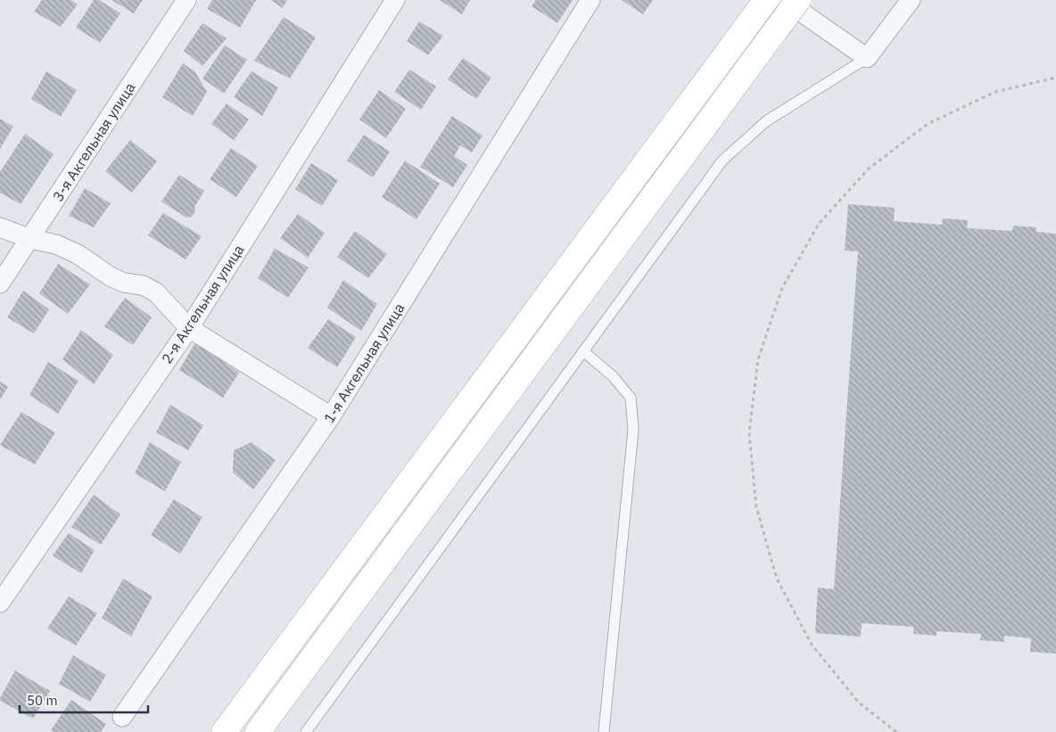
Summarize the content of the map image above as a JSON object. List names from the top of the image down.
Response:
{
  "streets": {
    "street": ["3-я Акгельная улица", "2-я Акгельная улица", "1-я Акгельная улица"]
  },
  "scale_bar": "50 m"
}
